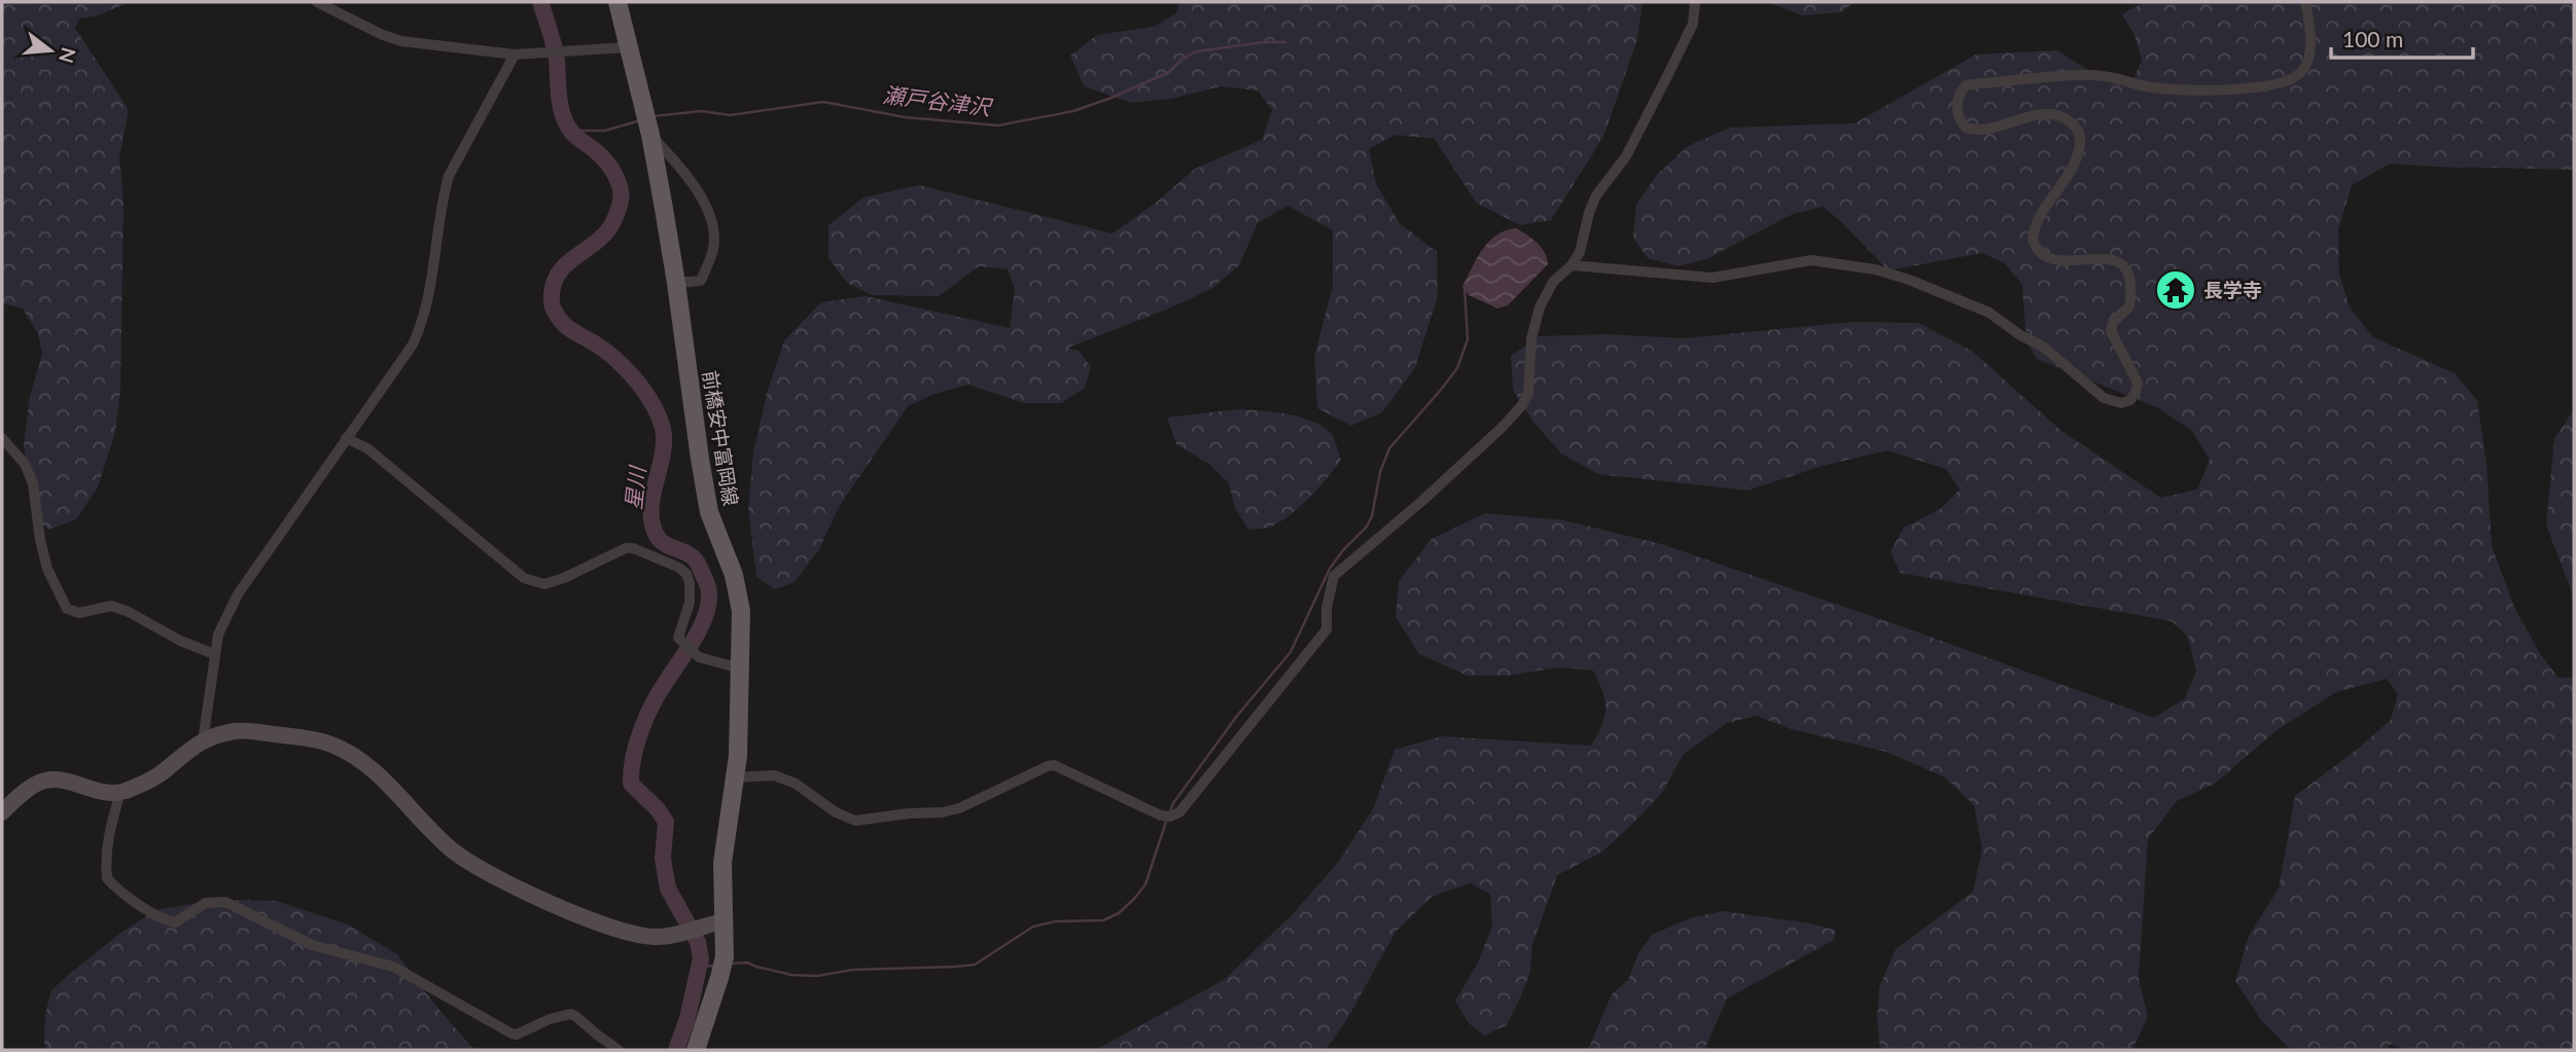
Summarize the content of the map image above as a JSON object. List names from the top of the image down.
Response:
{
  "streets": {
    "main road": ["前橋安中富岡線"]
  },
  "water": ["瀬戸谷津沢", "星川"],
  "places": {
    "temple": ["長学寺"]
  },
  "scale_bar": "100 m",
  "north": "right"
}
